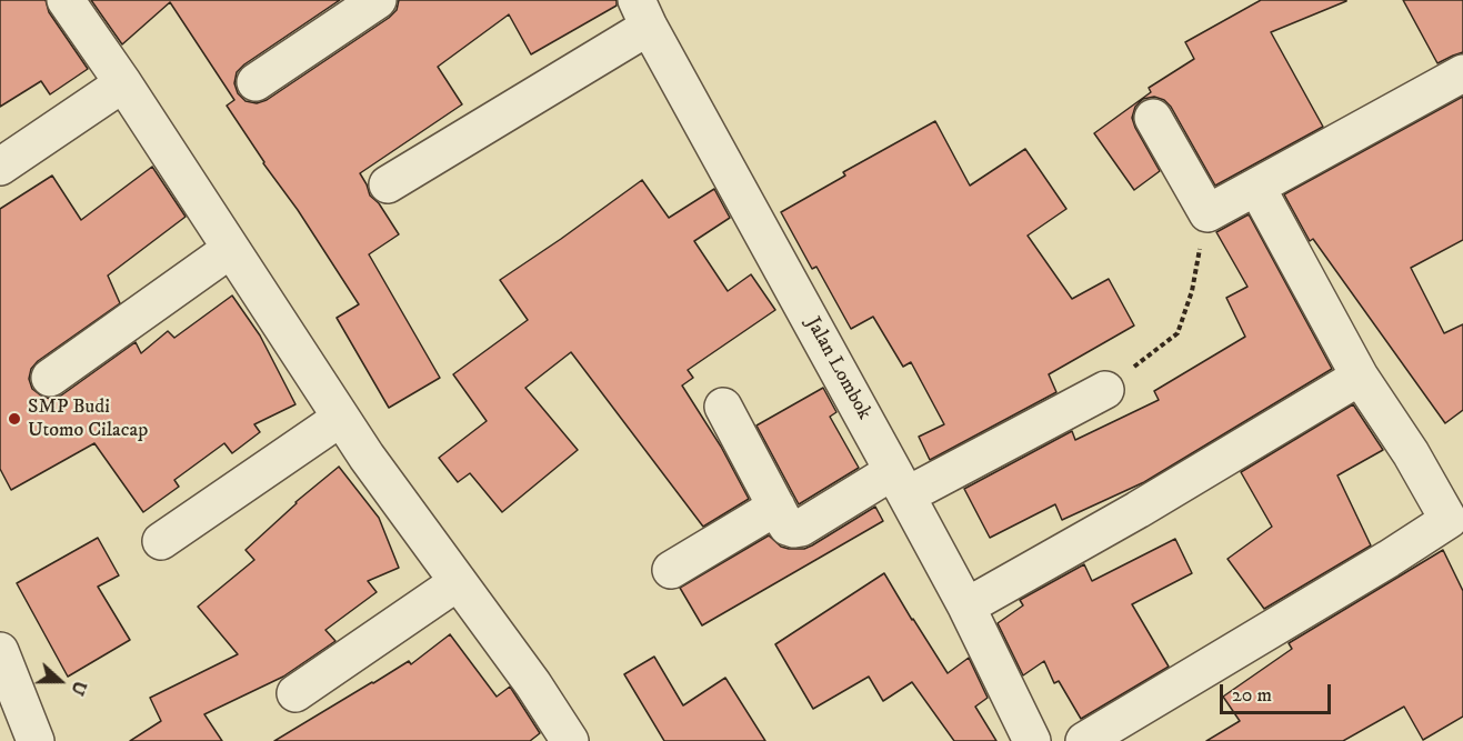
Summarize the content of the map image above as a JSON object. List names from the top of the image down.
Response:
{
  "streets": {
    "street": ["Jalan Lombok"]
  },
  "places": ["SMP Budi Utomo Cilacap"],
  "scale_bar": "20 m",
  "north": "right"
}
